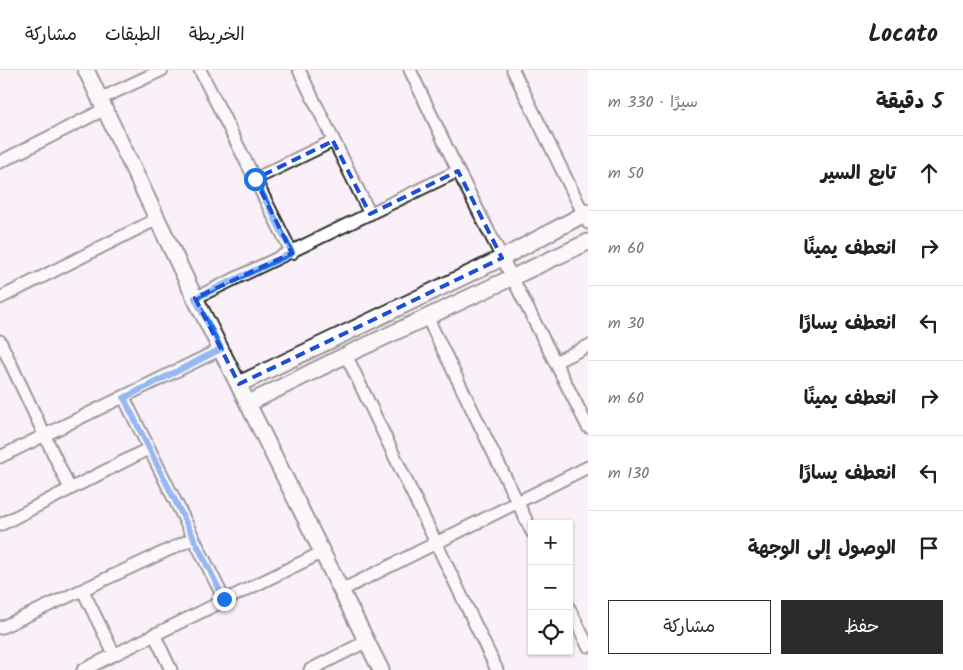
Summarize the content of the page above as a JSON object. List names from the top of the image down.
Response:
{
  "page": {
    "header": "Locato",
    "nav": ["الخريطة", "الطبقات", "مشاركة"],
    "heading": ["5 دقيقة", "سيرًا · 330 m"],
    "list": [
      ["تابع السير", "50 m"],
      ["انعطف يمينًا", "60 m"],
      ["انعطف يسارًا", "30 m"],
      ["انعطف يمينًا", "60 m"],
      ["انعطف يسارًا", "130 m"],
      "الوصول إلى الوجهة"
    ],
    "map_buttons": ["+", "−"],
    "buttons": ["حفظ", "مشاركة"]
  }
}
